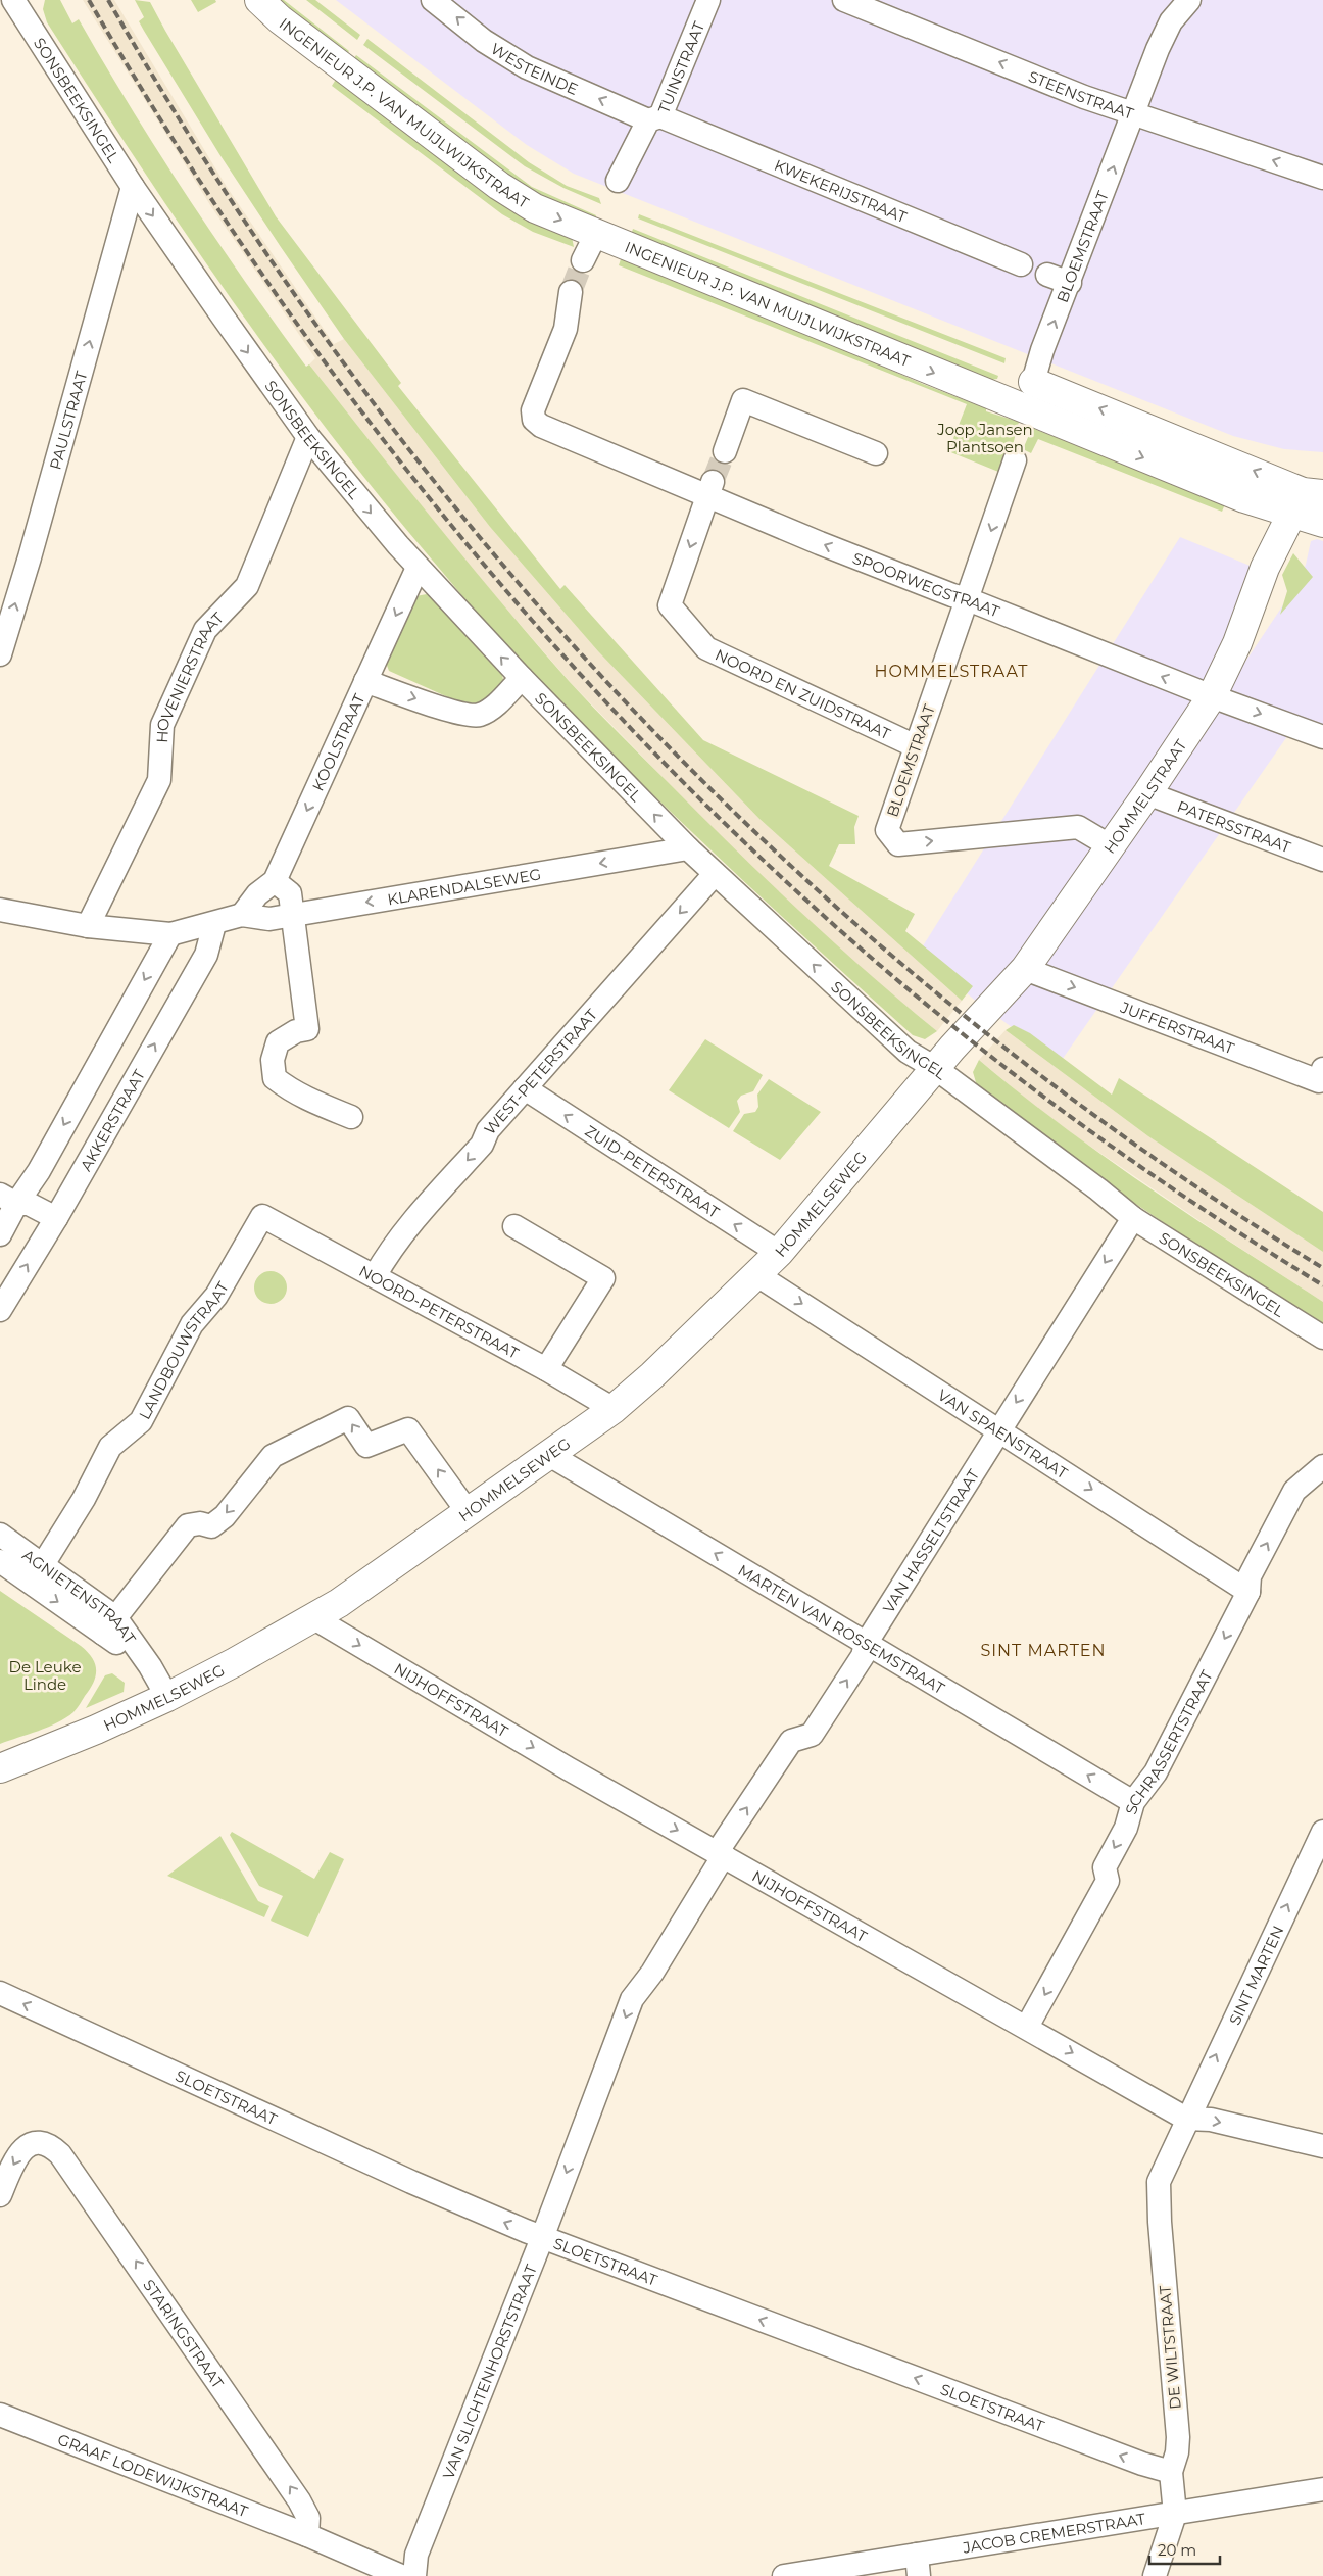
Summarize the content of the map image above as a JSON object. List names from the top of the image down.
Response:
{
  "streets": {
    "street": [
      "TUINSTRAAT",
      "WESTEINDE",
      "STEENSTRAAT",
      "SONSBEEKSINGEL",
      "INGENIEUR J.P. VAN MUIJLWIJKSTRAAT",
      "KWEKERIJSTRAAT",
      "BLOEMSTRAAT",
      "PAULSTRAAT",
      "SPOORWEGSTRAAT",
      "HOVENIERSTRAAT",
      "NOORD EN ZUIDSTRAAT",
      "KOOLSTRAAT",
      "HOMMELSTRAAT",
      "PATERSSTRAAT",
      "KLARENDALSEWEG",
      "JUFFERSTRAAT",
      "WEST-PETERSTRAAT",
      "AKKERSTRAAT",
      "ZUID-PETERSTRAAT",
      "HOMMELSEWEG",
      "NOORD-PETERSTRAAT",
      "LANDBOUWSTRAAT",
      "VAN SPAENSTRAAT",
      "VAN HASSELTSTRAAT",
      "AGNIETENSTRAAT",
      "MARTEN VAN ROSSEMSTRAAT",
      "NIJHOFFSTRAAT",
      "SCHRASSERTSTRAAT",
      "SINT MARTEN",
      "SLOETSTRAAT",
      "STARINGSTRAAT",
      "DE WILTSTRAAT",
      "VAN SLICHTENHORSTSTRAAT",
      "GRAAF LODEWIJKSTRAAT",
      "JACOB CREMERSTRAAT"
    ]
  },
  "crossings": [
    ["TUINSTRAAT", "WESTEINDE"],
    ["TUINSTRAAT", "KWEKERIJSTRAAT"],
    ["WESTEINDE", "KWEKERIJSTRAAT"],
    ["STEENSTRAAT", "BLOEMSTRAAT"],
    ["SONSBEEKSINGEL", "PAULSTRAAT"],
    ["SONSBEEKSINGEL", "HOVENIERSTRAAT"],
    ["SONSBEEKSINGEL", "KOOLSTRAAT"],
    ["SONSBEEKSINGEL", "HOMMELSTRAAT"],
    ["SONSBEEKSINGEL", "KLARENDALSEWEG"],
    ["SONSBEEKSINGEL", "WEST-PETERSTRAAT"],
    ["SONSBEEKSINGEL", "HOMMELSEWEG"],
    ["SONSBEEKSINGEL", "VAN HASSELTSTRAAT"],
    ["INGENIEUR J.P. VAN MUIJLWIJKSTRAAT", "BLOEMSTRAAT"],
    ["INGENIEUR J.P. VAN MUIJLWIJKSTRAAT", "HOMMELSTRAAT"],
    ["BLOEMSTRAAT", "SPOORWEGSTRAAT"],
    ["BLOEMSTRAAT", "NOORD EN ZUIDSTRAAT"],
    ["BLOEMSTRAAT", "HOMMELSTRAAT"],
    ["SPOORWEGSTRAAT", "NOORD EN ZUIDSTRAAT"],
    ["SPOORWEGSTRAAT", "HOMMELSTRAAT"],
    ["HOVENIERSTRAAT", "KLARENDALSEWEG"],
    ["HOMMELSTRAAT", "PATERSSTRAAT"],
    ["HOMMELSTRAAT", "JUFFERSTRAAT"],
    ["HOMMELSTRAAT", "HOMMELSEWEG"],
    ["KLARENDALSEWEG", "AKKERSTRAAT"],
    ["WEST-PETERSTRAAT", "ZUID-PETERSTRAAT"],
    ["WEST-PETERSTRAAT", "NOORD-PETERSTRAAT"],
    ["ZUID-PETERSTRAAT", "HOMMELSEWEG"],
    ["HOMMELSEWEG", "NOORD-PETERSTRAAT"],
    ["HOMMELSEWEG", "VAN SPAENSTRAAT"],
    ["HOMMELSEWEG", "AGNIETENSTRAAT"],
    ["HOMMELSEWEG", "MARTEN VAN ROSSEMSTRAAT"],
    ["HOMMELSEWEG", "NIJHOFFSTRAAT"],
    ["NOORD-PETERSTRAAT", "LANDBOUWSTRAAT"],
    ["LANDBOUWSTRAAT", "AGNIETENSTRAAT"],
    ["VAN SPAENSTRAAT", "VAN HASSELTSTRAAT"],
    ["VAN SPAENSTRAAT", "SCHRASSERTSTRAAT"],
    ["VAN HASSELTSTRAAT", "MARTEN VAN ROSSEMSTRAAT"],
    ["VAN HASSELTSTRAAT", "NIJHOFFSTRAAT"],
    ["VAN HASSELTSTRAAT", "VAN SLICHTENHORSTSTRAAT"],
    ["MARTEN VAN ROSSEMSTRAAT", "SCHRASSERTSTRAAT"],
    ["NIJHOFFSTRAAT", "SCHRASSERTSTRAAT"],
    ["NIJHOFFSTRAAT", "SINT MARTEN"],
    ["NIJHOFFSTRAAT", "DE WILTSTRAAT"],
    ["NIJHOFFSTRAAT", "VAN SLICHTENHORSTSTRAAT"],
    ["SINT MARTEN", "DE WILTSTRAAT"],
    ["SLOETSTRAAT", "DE WILTSTRAAT"],
    ["SLOETSTRAAT", "VAN SLICHTENHORSTSTRAAT"],
    ["STARINGSTRAAT", "GRAAF LODEWIJKSTRAAT"],
    ["DE WILTSTRAAT", "JACOB CREMERSTRAAT"]
  ],
  "one_way": [
    "WESTEINDE",
    "STEENSTRAAT",
    "PAULSTRAAT",
    "NOORD EN ZUIDSTRAAT",
    "KOOLSTRAAT",
    "KLARENDALSEWEG",
    "JUFFERSTRAAT",
    "WEST-PETERSTRAAT",
    "ZUID-PETERSTRAAT",
    "VAN SPAENSTRAAT",
    "MARTEN VAN ROSSEMSTRAAT",
    "NIJHOFFSTRAAT",
    "SINT MARTEN",
    "SLOETSTRAAT",
    "STARINGSTRAAT"
  ],
  "districts": ["HOMMELSTRAAT", "SINT MARTEN"],
  "parks": ["Joop Jansen Plantsoen", "De Leuke Linde"],
  "scale_bar": "20 m"
}
